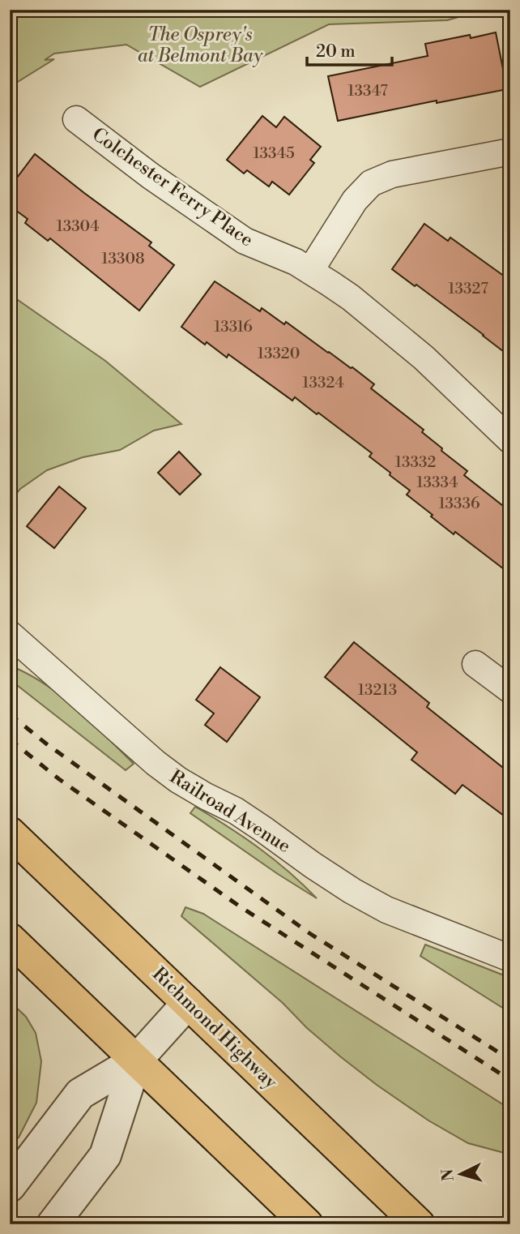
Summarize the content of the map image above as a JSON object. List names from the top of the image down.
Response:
{
  "streets": {
    "main road": ["Richmond Highway"],
    "street": ["Colchester Ferry Place", "Railroad Avenue"]
  },
  "parks": ["The Osprey's at Belmont Bay"],
  "house_numbers": [
    "13347",
    "13345",
    "13304",
    "13308",
    "13327",
    "13316",
    "13320",
    "13324",
    "13332",
    "13334",
    "13336",
    "13213"
  ],
  "scale_bar": "20 m",
  "north": "left"
}
